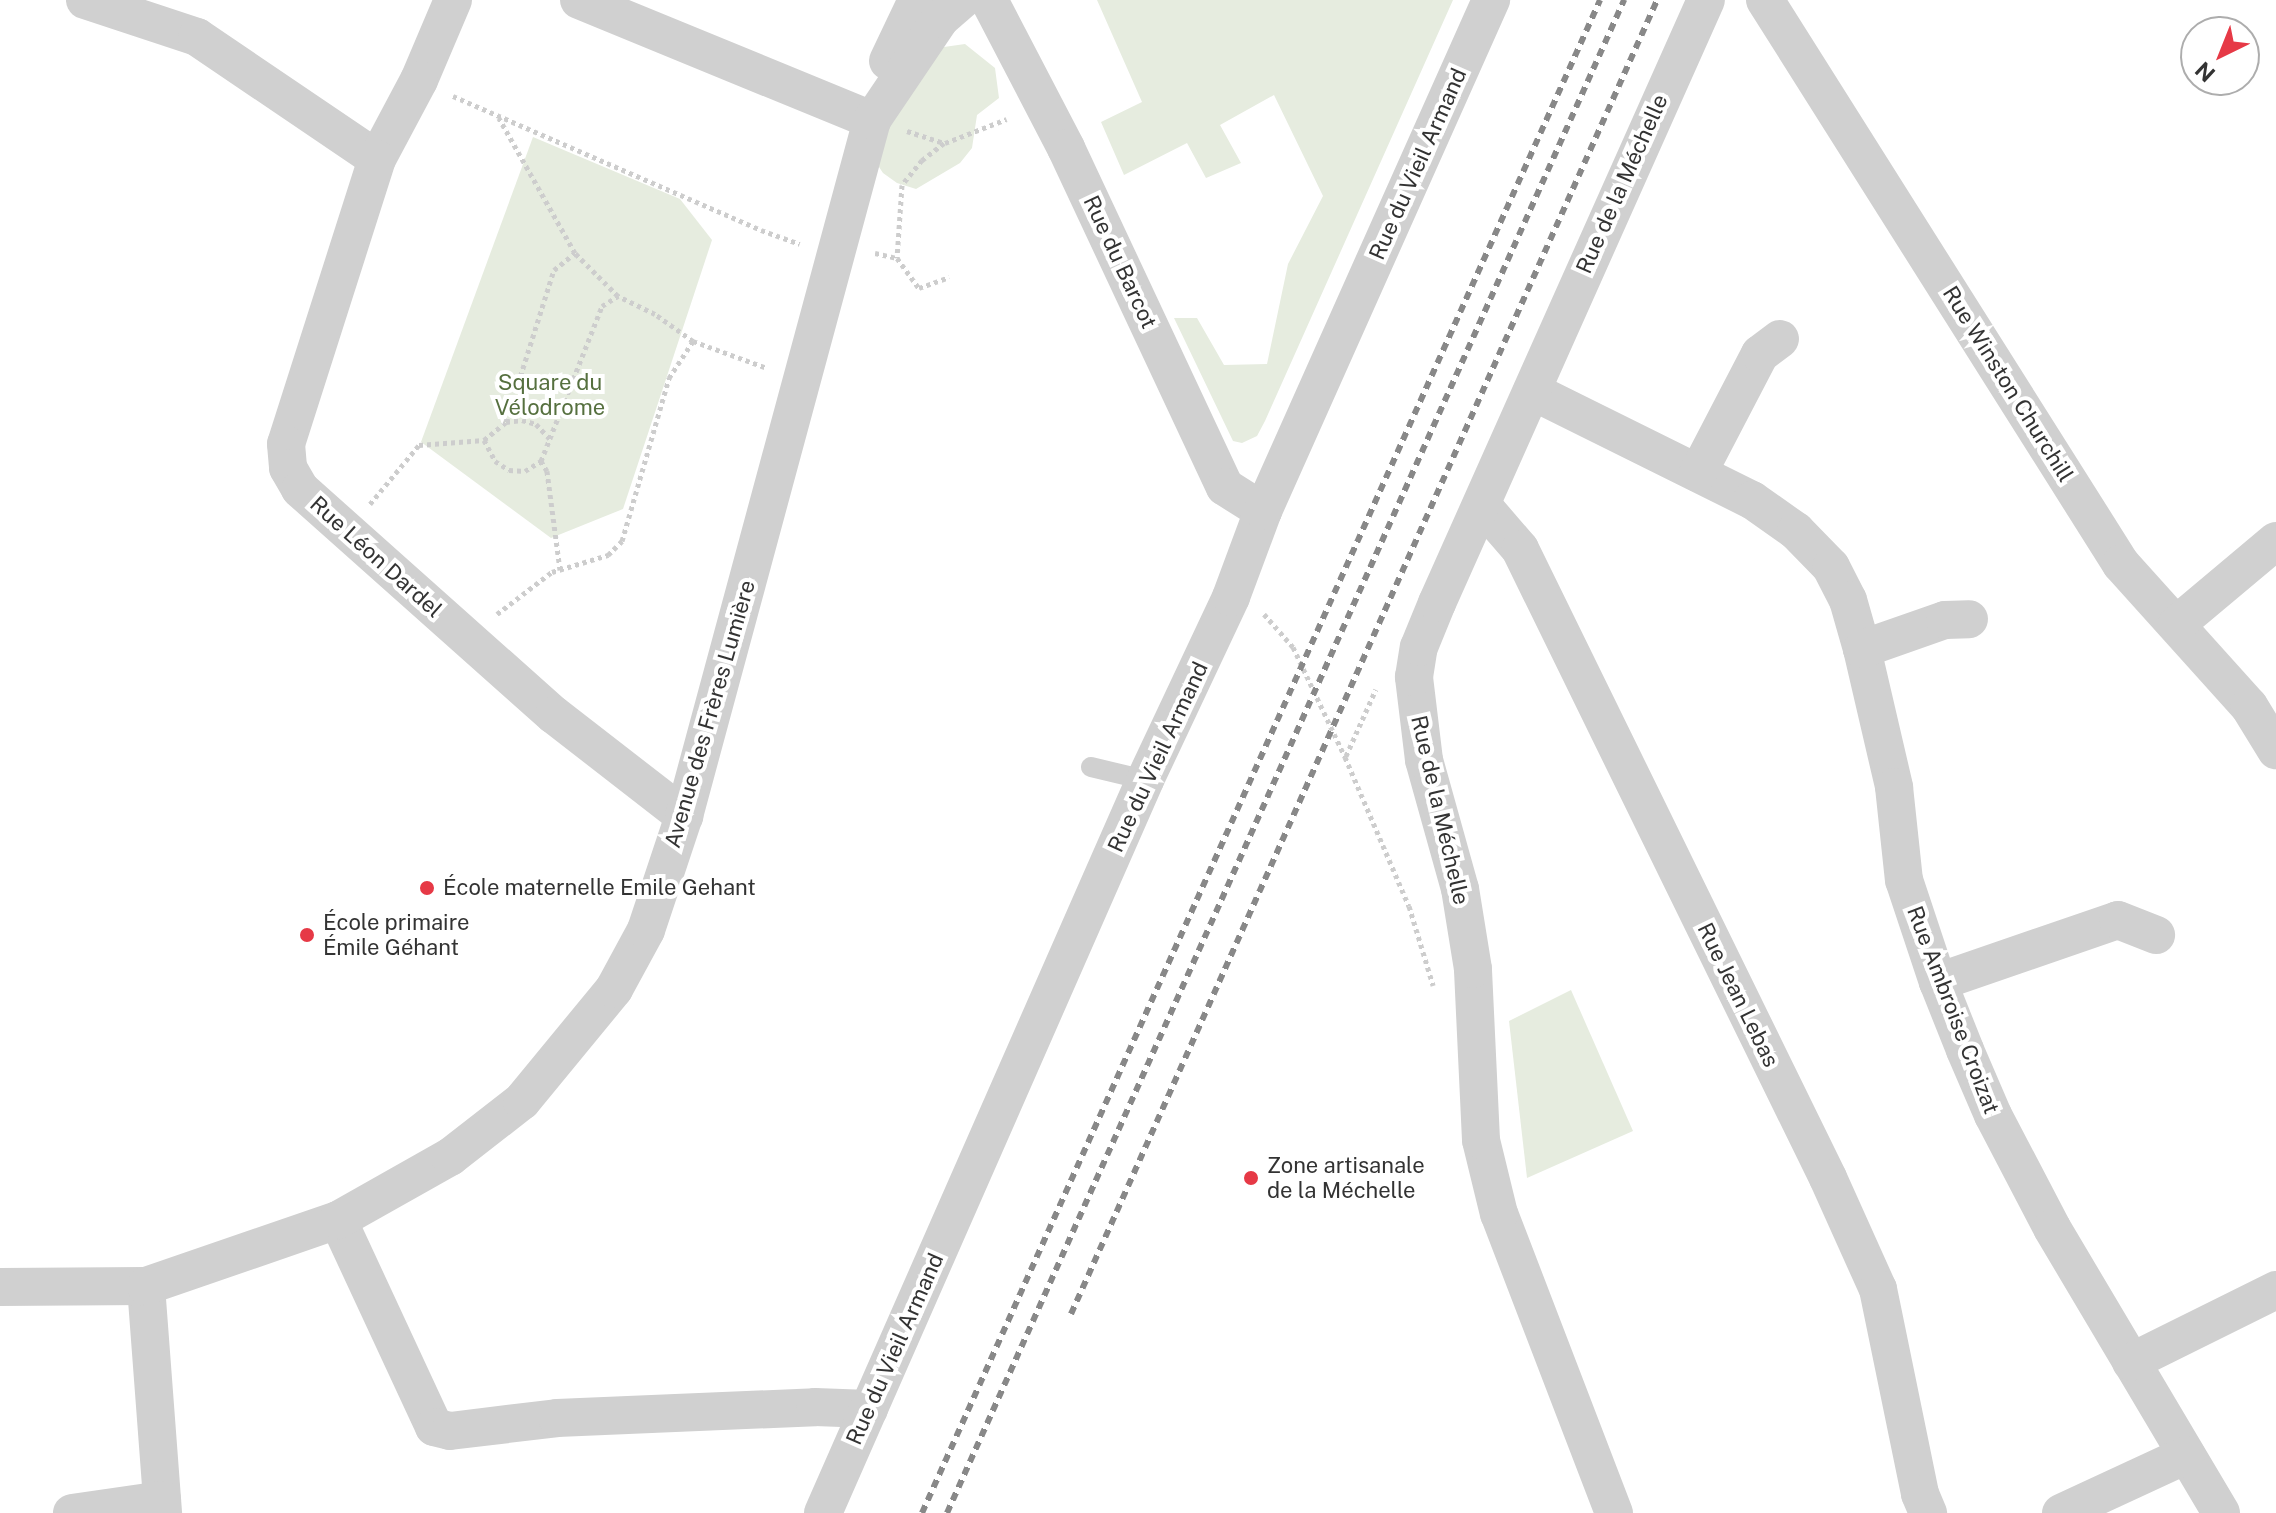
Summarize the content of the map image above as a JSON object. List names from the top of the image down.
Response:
{
  "streets": {
    "street": [
      "Rue du Vieil Armand",
      "Rue de la Méchelle",
      "Rue du Barcot",
      "Rue Winston Churchill",
      "Rue Léon Dardel",
      "Avenue des Frères Lumière",
      "Rue Jean Lebas",
      "Rue Ambroise Croizat"
    ]
  },
  "crossings": [
    ["Rue du Vieil Armand", "Rue du Barcot"],
    ["Rue de la Méchelle", "Rue Jean Lebas"],
    ["Rue de la Méchelle", "Rue Ambroise Croizat"],
    ["Rue Léon Dardel", "Avenue des Frères Lumière"]
  ],
  "parks": ["Square du Vélodrome"],
  "places": ["École maternelle Emile Gehant", "École primaire Émile Géhant", "Zone artisanale de la Méchelle"],
  "north": "bottom left"
}
